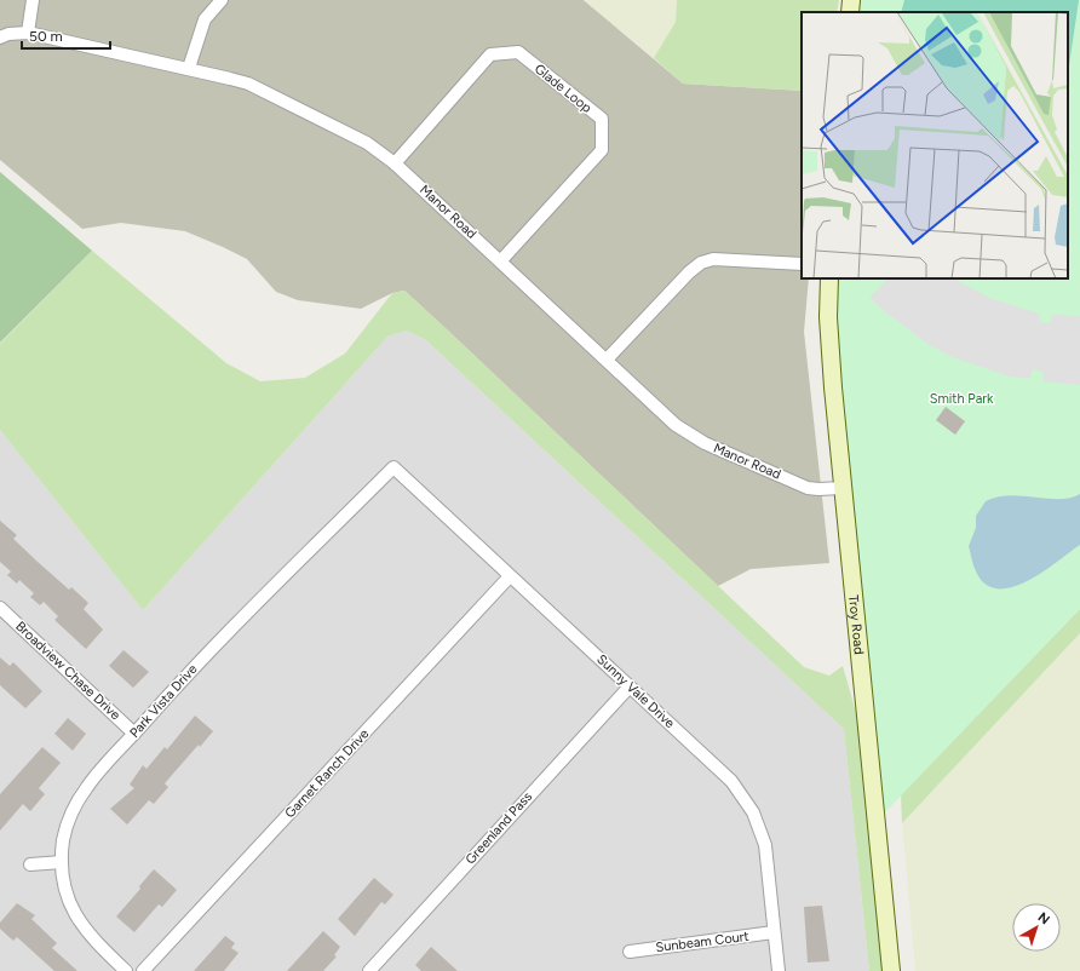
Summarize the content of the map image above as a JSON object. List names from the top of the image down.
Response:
{
  "streets": {
    "street": [
      "Glade Loop",
      "Manor Road",
      "Troy Road",
      "Broadview Chase Drive",
      "Sunny Vale Drive",
      "Park Vista Drive",
      "Garnet Ranch Drive",
      "Greenland Pass",
      "Sunbeam Court"
    ]
  },
  "crossings": [
    ["Glade Loop", "Manor Road"],
    ["Manor Road", "Troy Road"],
    ["Broadview Chase Drive", "Park Vista Drive"],
    ["Sunny Vale Drive", "Park Vista Drive"],
    ["Sunny Vale Drive", "Garnet Ranch Drive"],
    ["Sunny Vale Drive", "Greenland Pass"],
    ["Sunny Vale Drive", "Sunbeam Court"]
  ],
  "parks": ["Smith Park"],
  "scale_bar": "50 m",
  "north": "top right"
}
